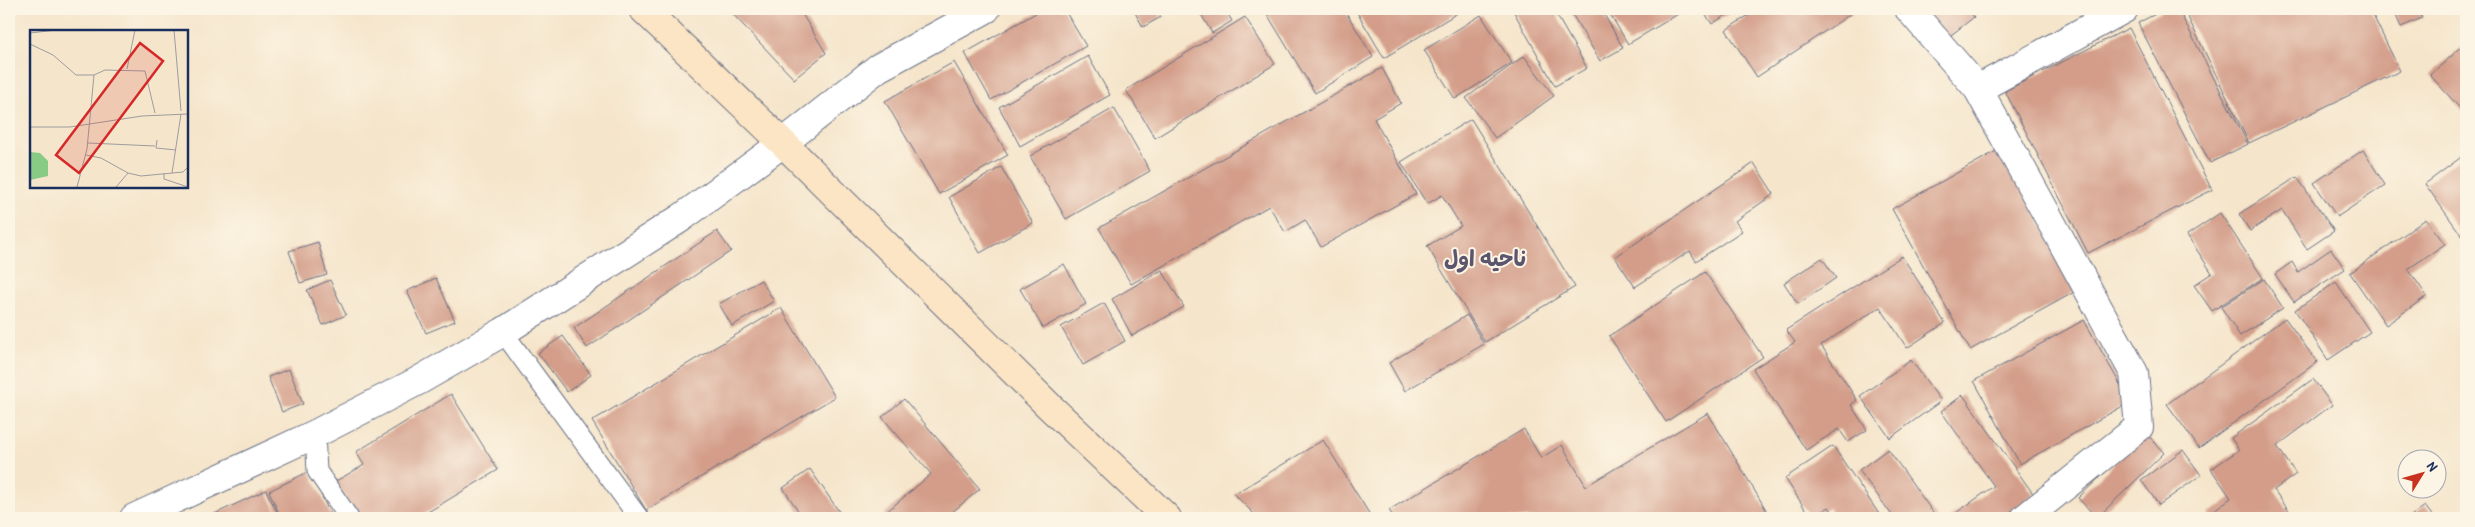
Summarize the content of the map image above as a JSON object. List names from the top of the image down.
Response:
{
  "districts": ["ناحیه اول"],
  "north": "top right"
}
